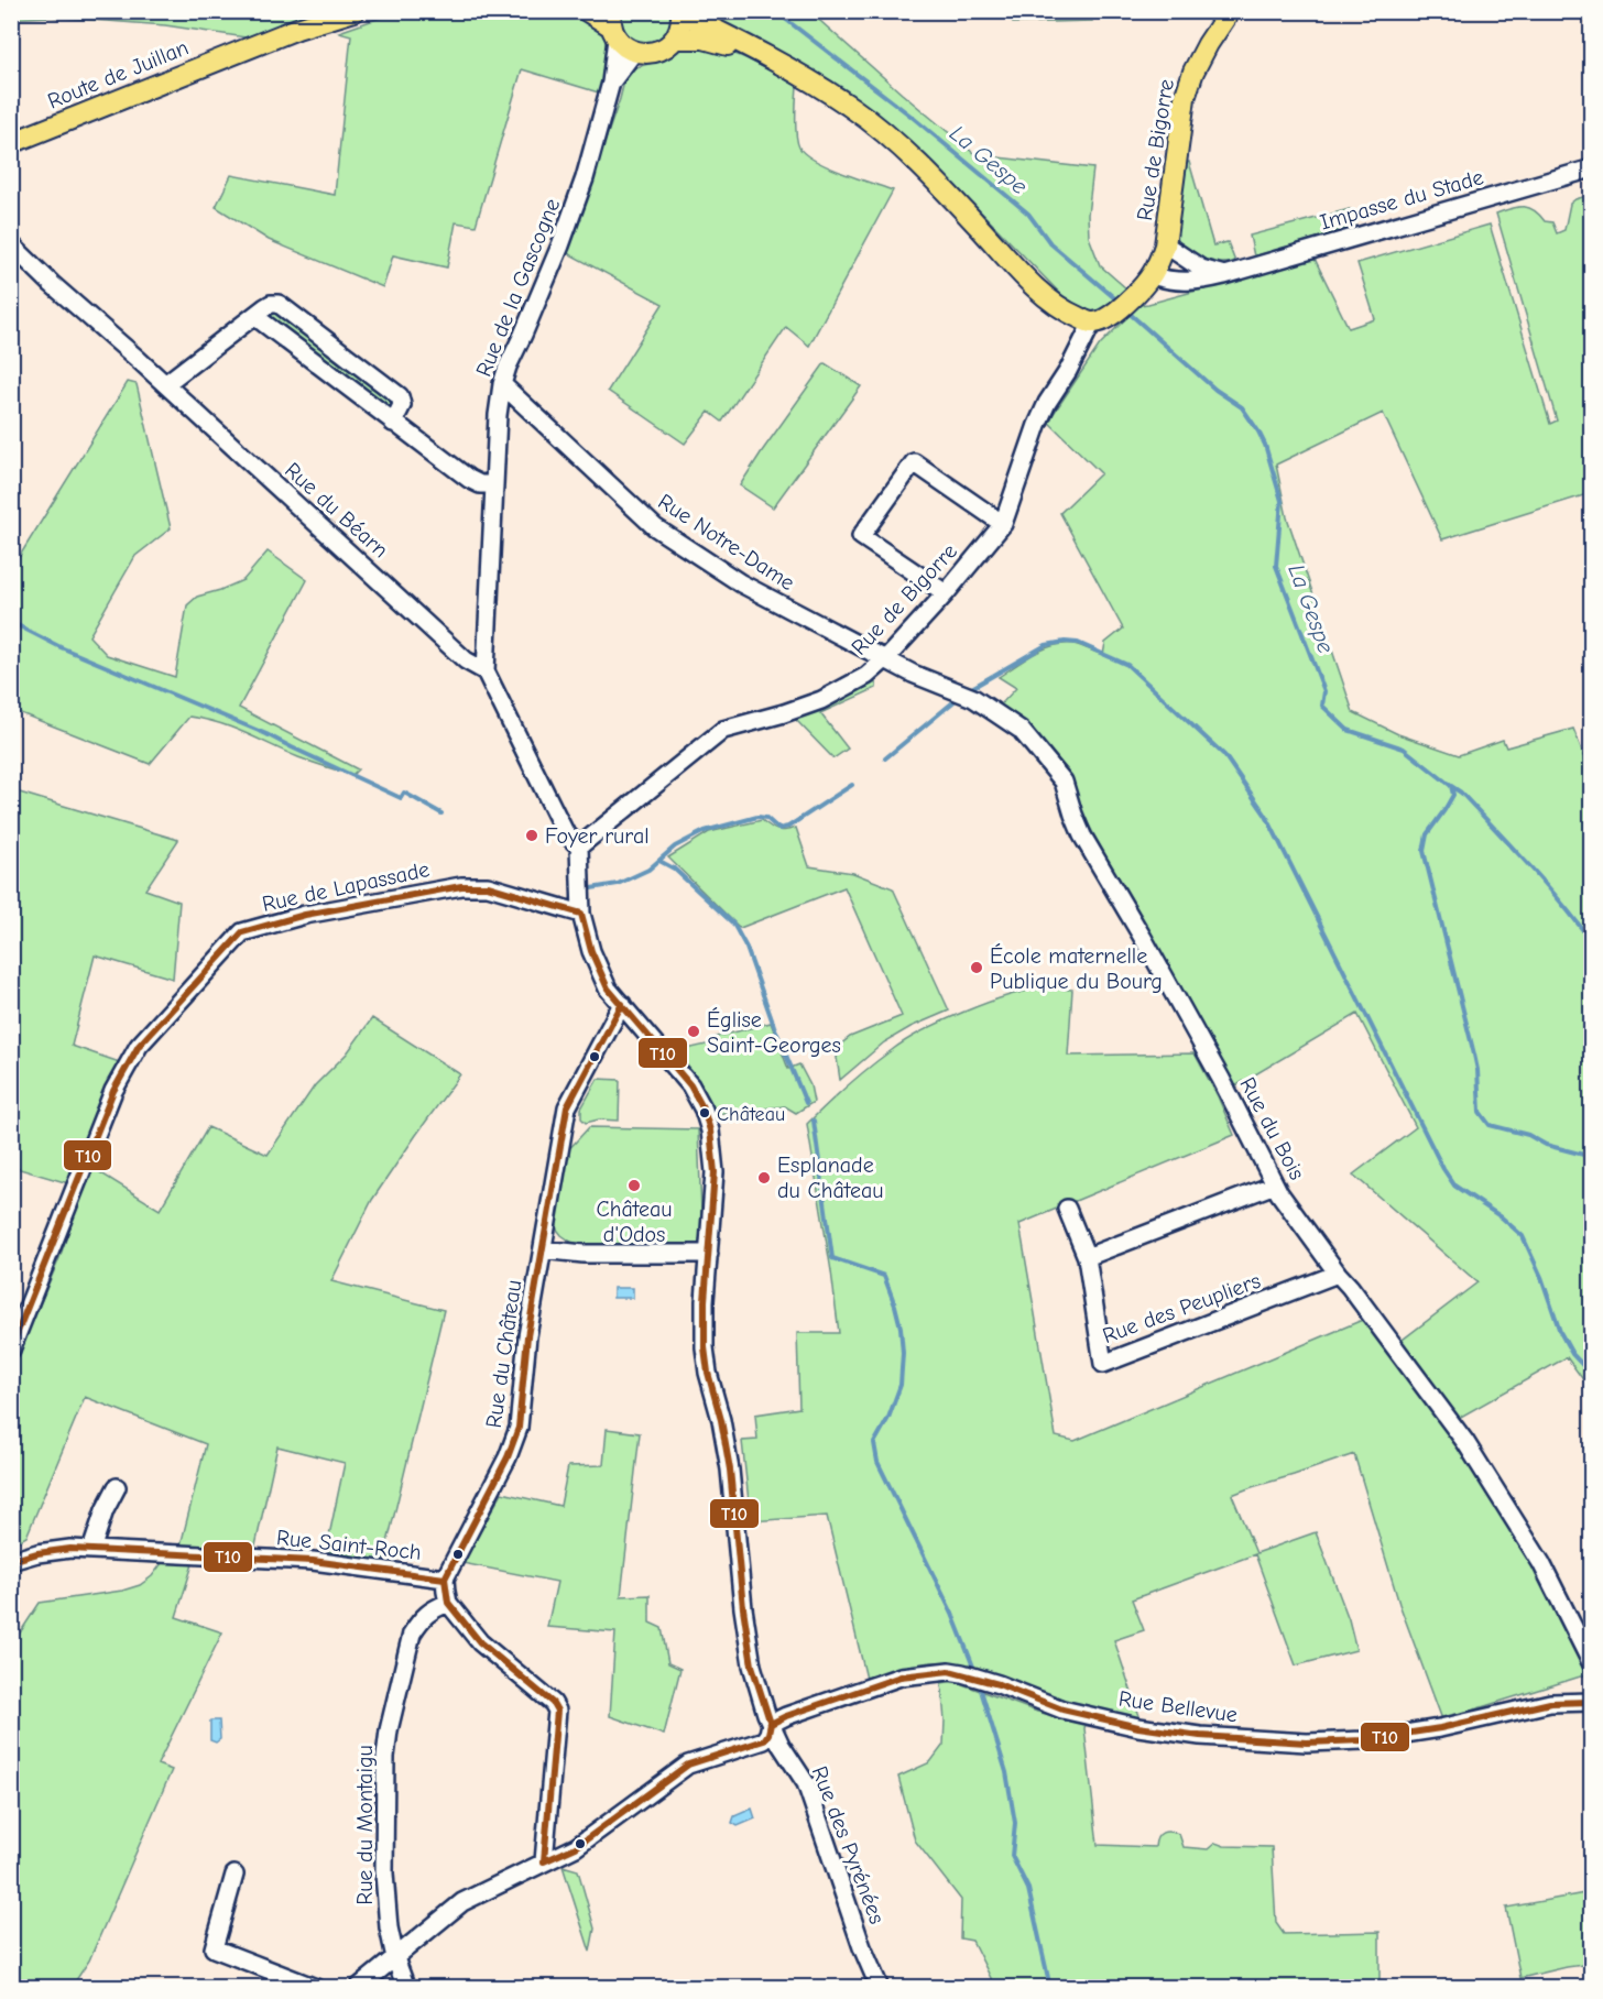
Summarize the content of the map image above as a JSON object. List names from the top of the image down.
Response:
{
  "streets": {
    "main road": ["Route de Juillan", "Rue de Bigorre"],
    "street": [
      "Impasse du Stade",
      "Rue de la Gascogne",
      "Rue du Béarn",
      "Rue Notre-Dame",
      "Rue de Lapassade",
      "Rue du Bois",
      "Rue des Peupliers",
      "Rue du Château",
      "Rue Saint-Roch",
      "Rue Bellevue",
      "Rue du Montaigu",
      "Rue des Pyrénées"
    ]
  },
  "crossings": [
    ["Rue de Bigorre", "Impasse du Stade"],
    ["Rue de Bigorre", "Rue Notre-Dame"],
    ["Rue de Bigorre", "Rue du Bois"],
    ["Rue de Bigorre", "Rue des Pyrénées"],
    ["Rue de la Gascogne", "Rue du Béarn"],
    ["Rue de la Gascogne", "Rue Notre-Dame"],
    ["Rue Notre-Dame", "Rue du Bois"],
    ["Rue de Lapassade", "Rue des Pyrénées"],
    ["Rue du Bois", "Rue des Peupliers"],
    ["Rue du Château", "Rue Saint-Roch"],
    ["Rue du Château", "Rue des Pyrénées"],
    ["Rue Bellevue", "Rue des Pyrénées"]
  ],
  "water": ["La Gespe"],
  "places": [
    "Foyer rural",
    "École maternelle Publique du Bourg",
    "Église Saint-Georges",
    "Château",
    "Esplanade du Château",
    "Château d'Odos"
  ],
  "lines": ["transit line T10"]
}
